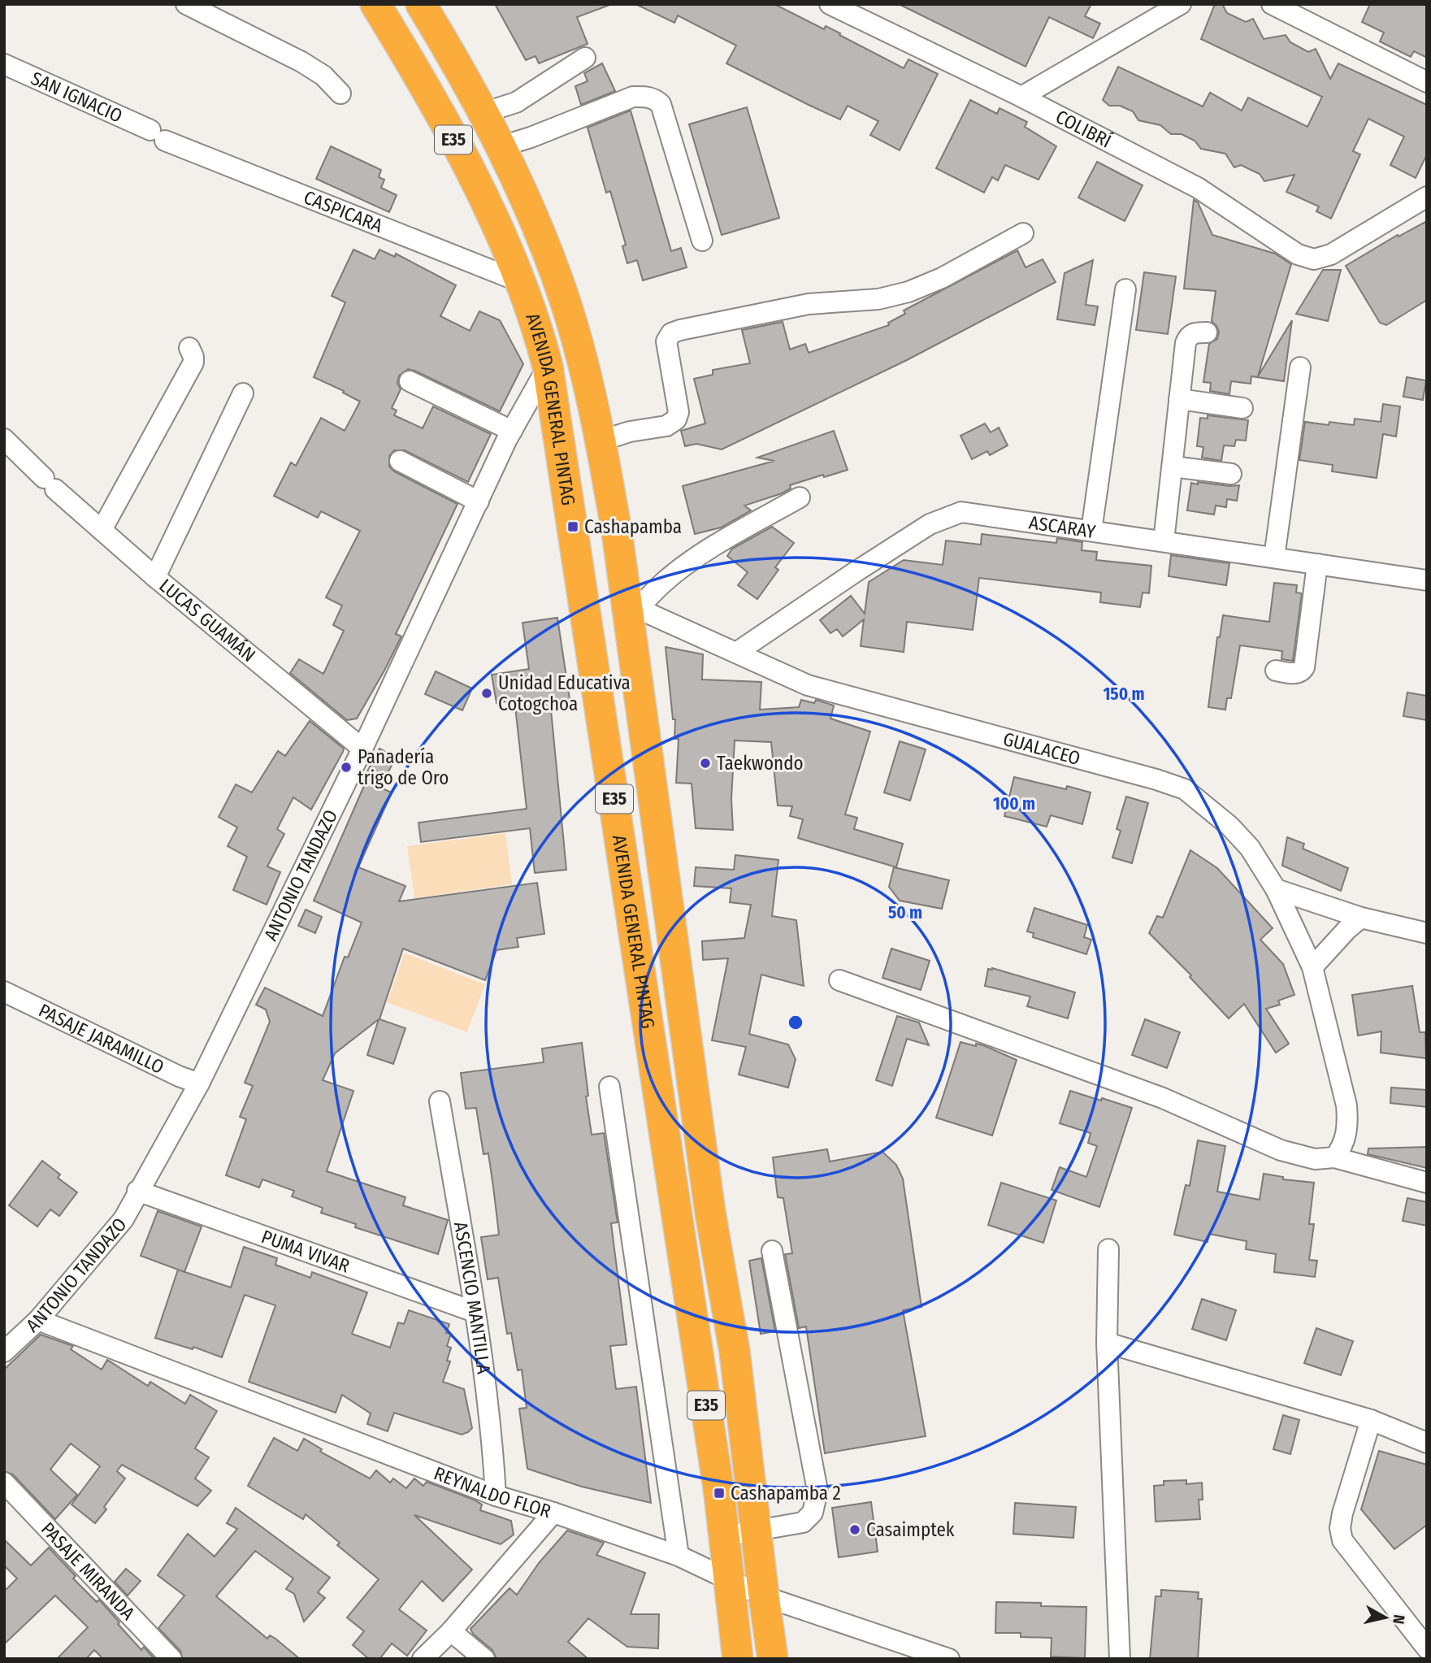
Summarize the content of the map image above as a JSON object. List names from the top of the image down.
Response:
{
  "streets": {
    "highway": ["E35", "AVENIDA GENERAL PINTAG"],
    "street": [
      "SAN IGNACIO",
      "COLIBRÍ",
      "CASPICARA",
      "ASCARAY",
      "LUCAS GUAMÁN",
      "GUALACEO",
      "ANTONIO TANDAZO",
      "PASAJE JARAMILLO",
      "PUMA VIVAR",
      "ASCENCIO MANTILLA",
      "REYNALDO FLOR",
      "PASAJE MIRANDA"
    ]
  },
  "crossings": [
    ["SAN IGNACIO", "CASPICARA"],
    ["CASPICARA", "AVENIDA GENERAL PINTAG"],
    ["AVENIDA GENERAL PINTAG", "GUALACEO"],
    ["AVENIDA GENERAL PINTAG", "ANTONIO TANDAZO"],
    ["AVENIDA GENERAL PINTAG", "REYNALDO FLOR"],
    ["ASCARAY", "GUALACEO"],
    ["LUCAS GUAMÁN", "ANTONIO TANDAZO"],
    ["ANTONIO TANDAZO", "PASAJE JARAMILLO"],
    ["ANTONIO TANDAZO", "PUMA VIVAR"],
    ["ANTONIO TANDAZO", "REYNALDO FLOR"],
    ["PUMA VIVAR", "ASCENCIO MANTILLA"],
    ["ASCENCIO MANTILLA", "REYNALDO FLOR"]
  ],
  "places": {
    "transit": ["Cashapamba", "Cashapamba 2"],
    "other": [
      "Unidad Educativa Cotogchoa",
      "Taekwondo",
      "Panadería trigo de Oro",
      "Casaimptek"
    ]
  },
  "north": "right",
  "rings": ["150 m", "100 m", "50 m"]
}
